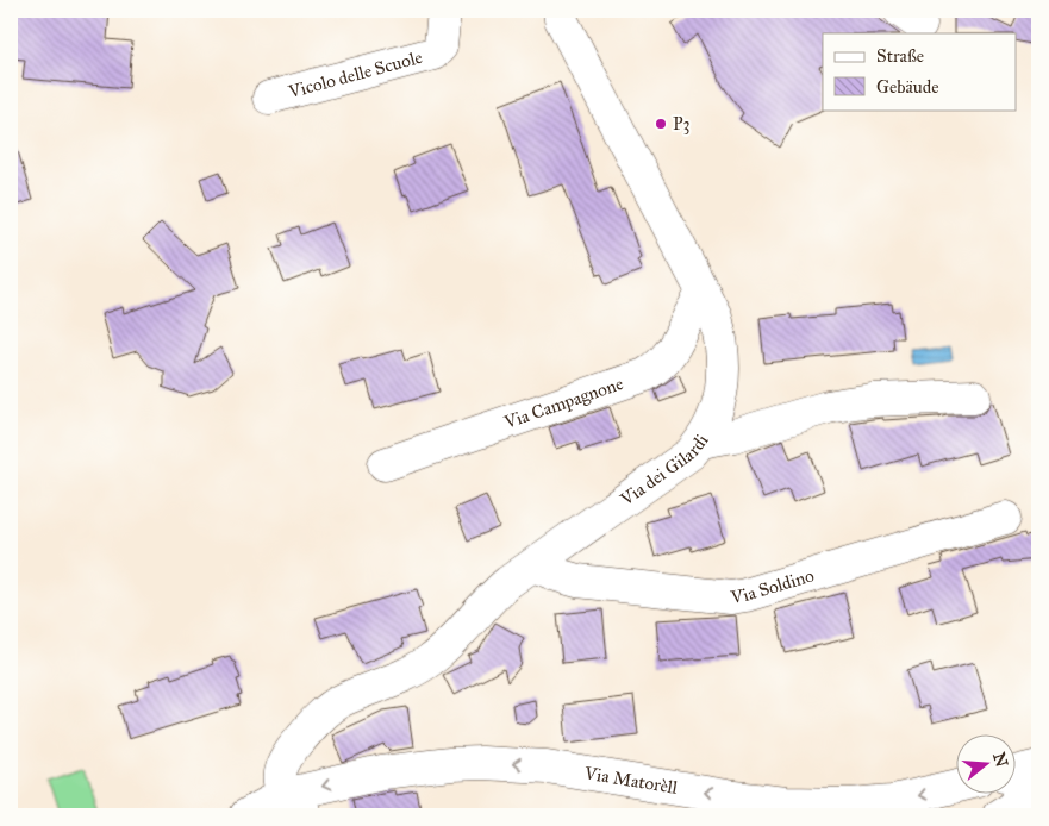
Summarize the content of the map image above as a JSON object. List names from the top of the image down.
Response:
{
  "streets": {
    "street": [
      "Vicolo delle Scuole",
      "Via Campagnone",
      "Via dei Gilardi",
      "Via Soldino",
      "Via Matorèll"
    ]
  },
  "crossings": [
    ["Via Campagnone", "Via dei Gilardi"],
    ["Via dei Gilardi", "Via Soldino"],
    ["Via dei Gilardi", "Via Matorèll"]
  ],
  "one_way": ["Via Matorèll"],
  "places": ["P3"],
  "legend": ["Straße", "Gebäude"],
  "north": "right"
}
